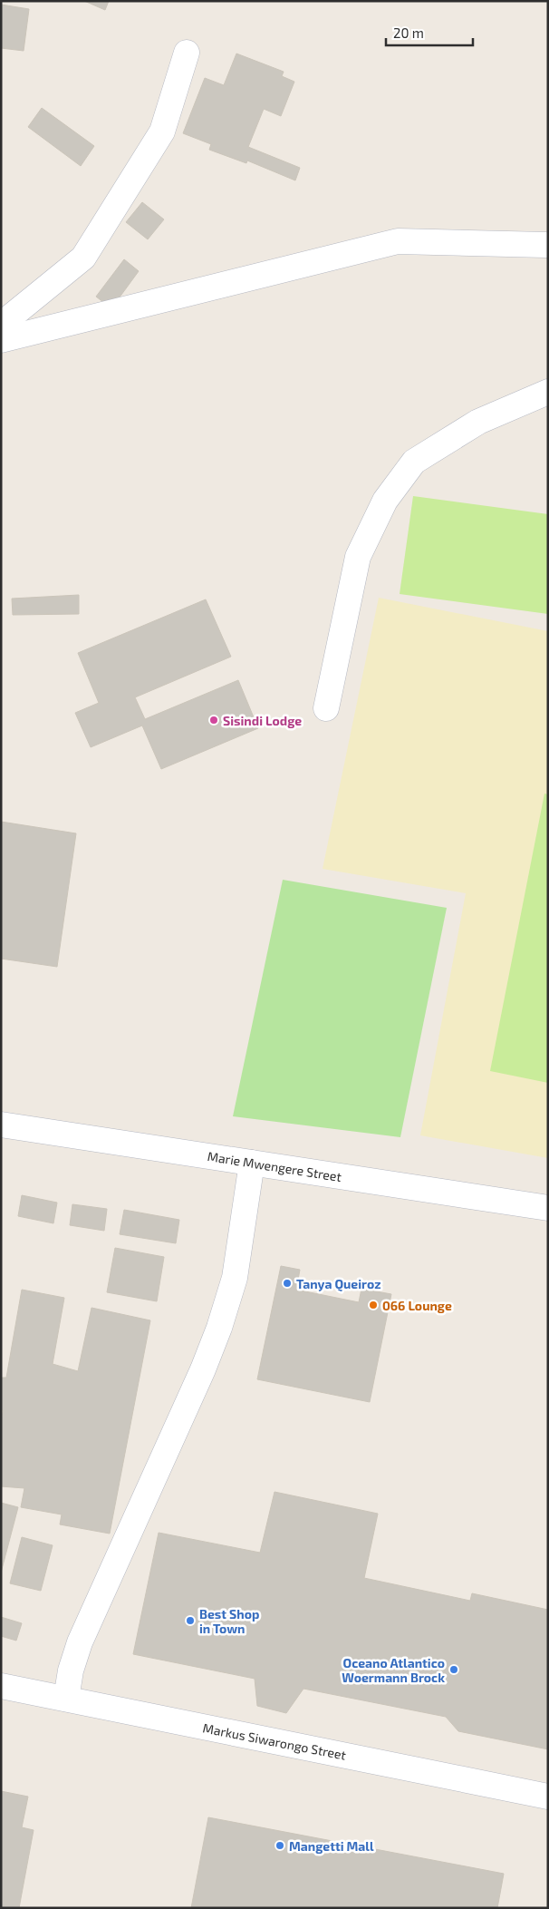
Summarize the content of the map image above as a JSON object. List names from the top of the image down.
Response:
{
  "streets": {
    "street": ["Marie Mwengere Street", "Markus Siwarongo Street"]
  },
  "places": [
    "Sisindi Lodge",
    "Tanya Queiroz",
    "066 Lounge",
    "Best Shop in Town",
    "Oceano Atlantico Woermann Brock",
    "Mangetti Mall"
  ],
  "scale_bar": "20 m"
}
